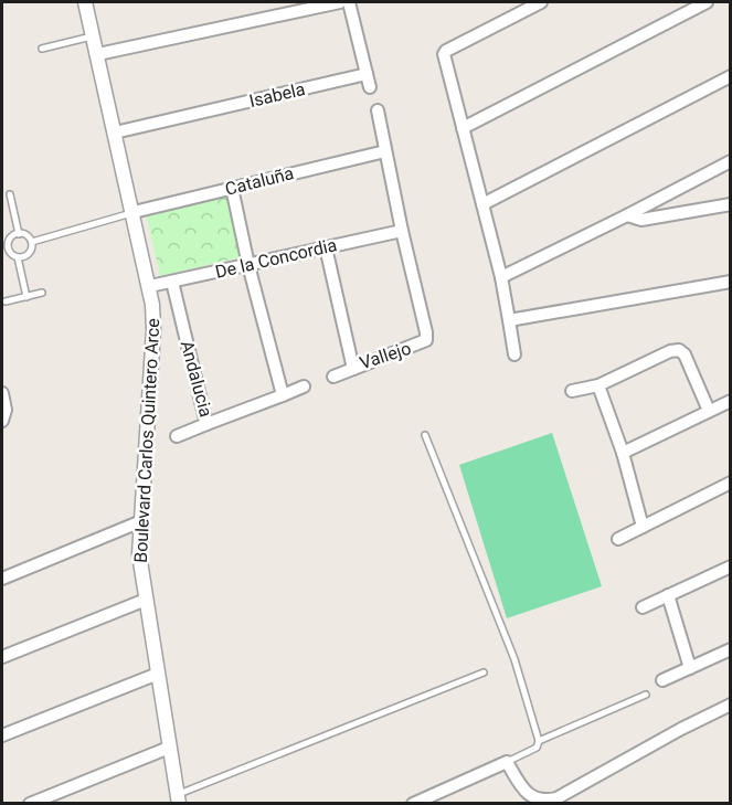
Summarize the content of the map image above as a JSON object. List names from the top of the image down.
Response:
{
  "streets": {
    "street": [
      "Isabela",
      "Cataluña",
      "De la Concordia",
      "Vallejo",
      "Andalucia",
      "Boulevard Carlos Quintero Arce"
    ]
  },
  "crossings": [
    ["Isabela", "Boulevard Carlos Quintero Arce"],
    ["Cataluña", "Boulevard Carlos Quintero Arce"],
    ["De la Concordia", "Vallejo"],
    ["De la Concordia", "Andalucia"],
    ["De la Concordia", "Boulevard Carlos Quintero Arce"]
  ]
}
